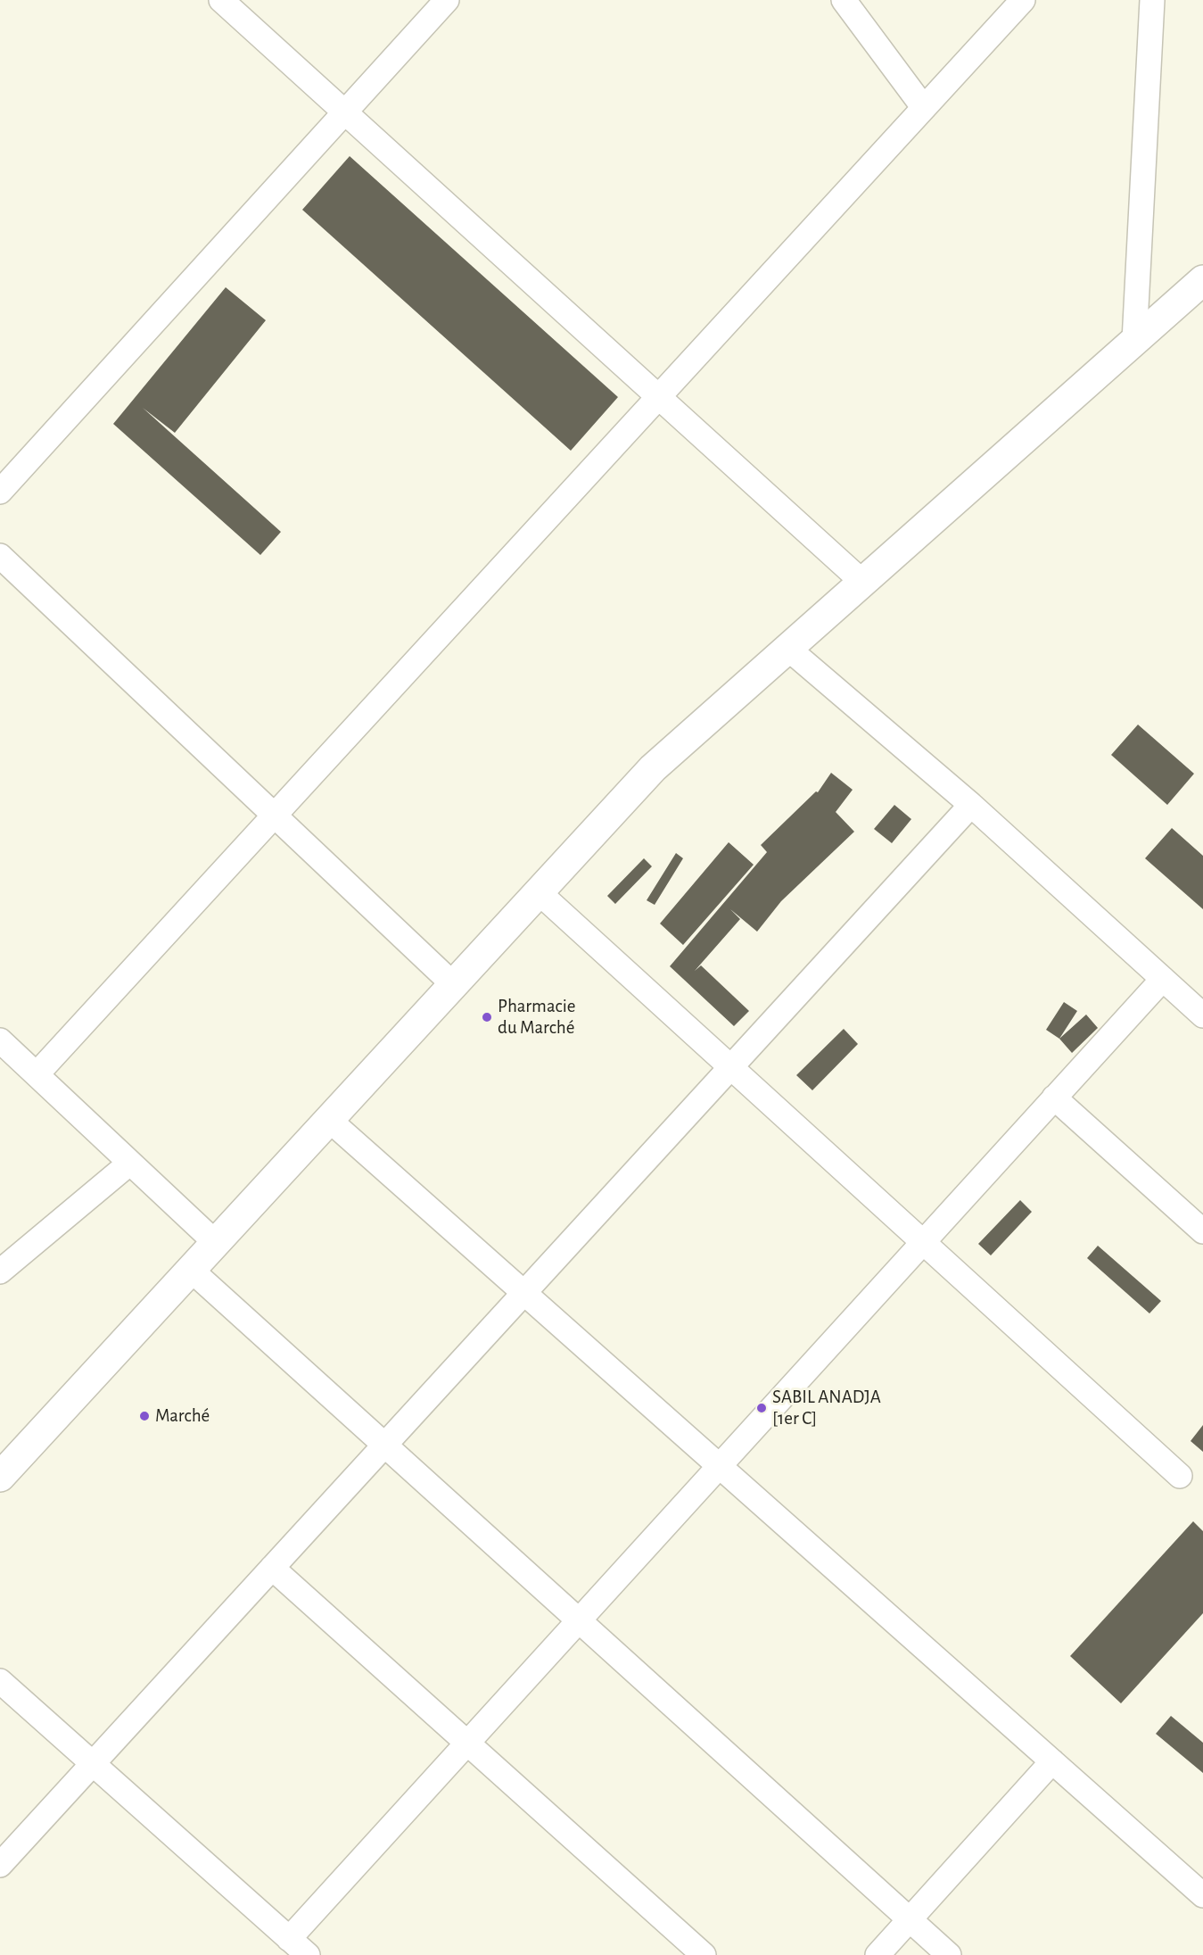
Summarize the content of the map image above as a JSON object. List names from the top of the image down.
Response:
{
  "places": ["Pharmacie du Marché", "SABIL ANADJA [1er C]", "Marché"]
}
